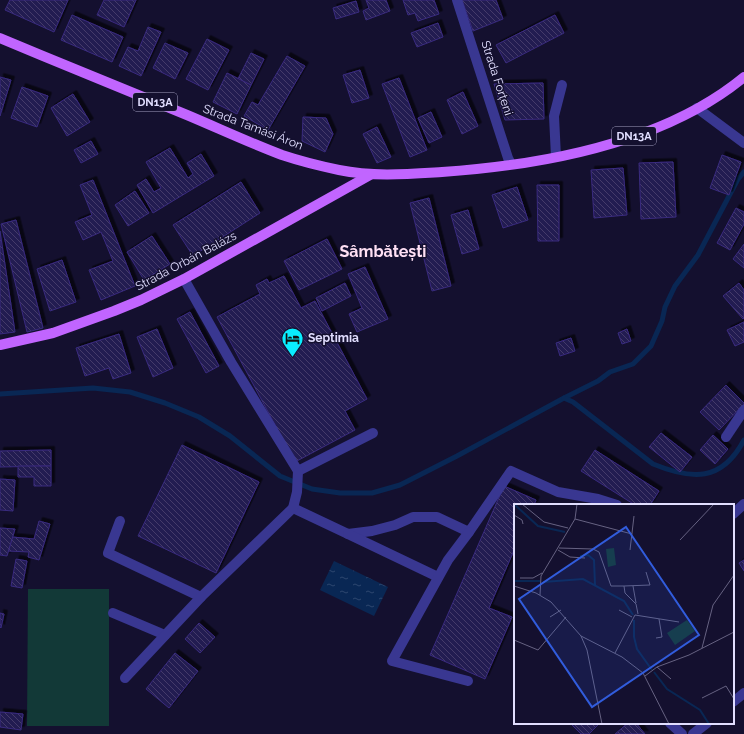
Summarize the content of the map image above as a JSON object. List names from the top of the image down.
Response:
{
  "streets": {
    "main road": ["DN13A", "Strada Tamási Áron", "Strada Orbán Balázs"],
    "street": ["Strada Forțeni"]
  },
  "crossings": [
    ["Strada Forțeni", "DN13A"],
    ["Strada Forțeni", "Strada Tamási Áron"],
    ["DN13A", "Strada Tamási Áron"],
    ["Strada Tamási Áron", "Strada Orbán Balázs"]
  ],
  "districts": ["Sâmbătești"],
  "places": {
    "hotel": ["Septimia"]
  }
}
